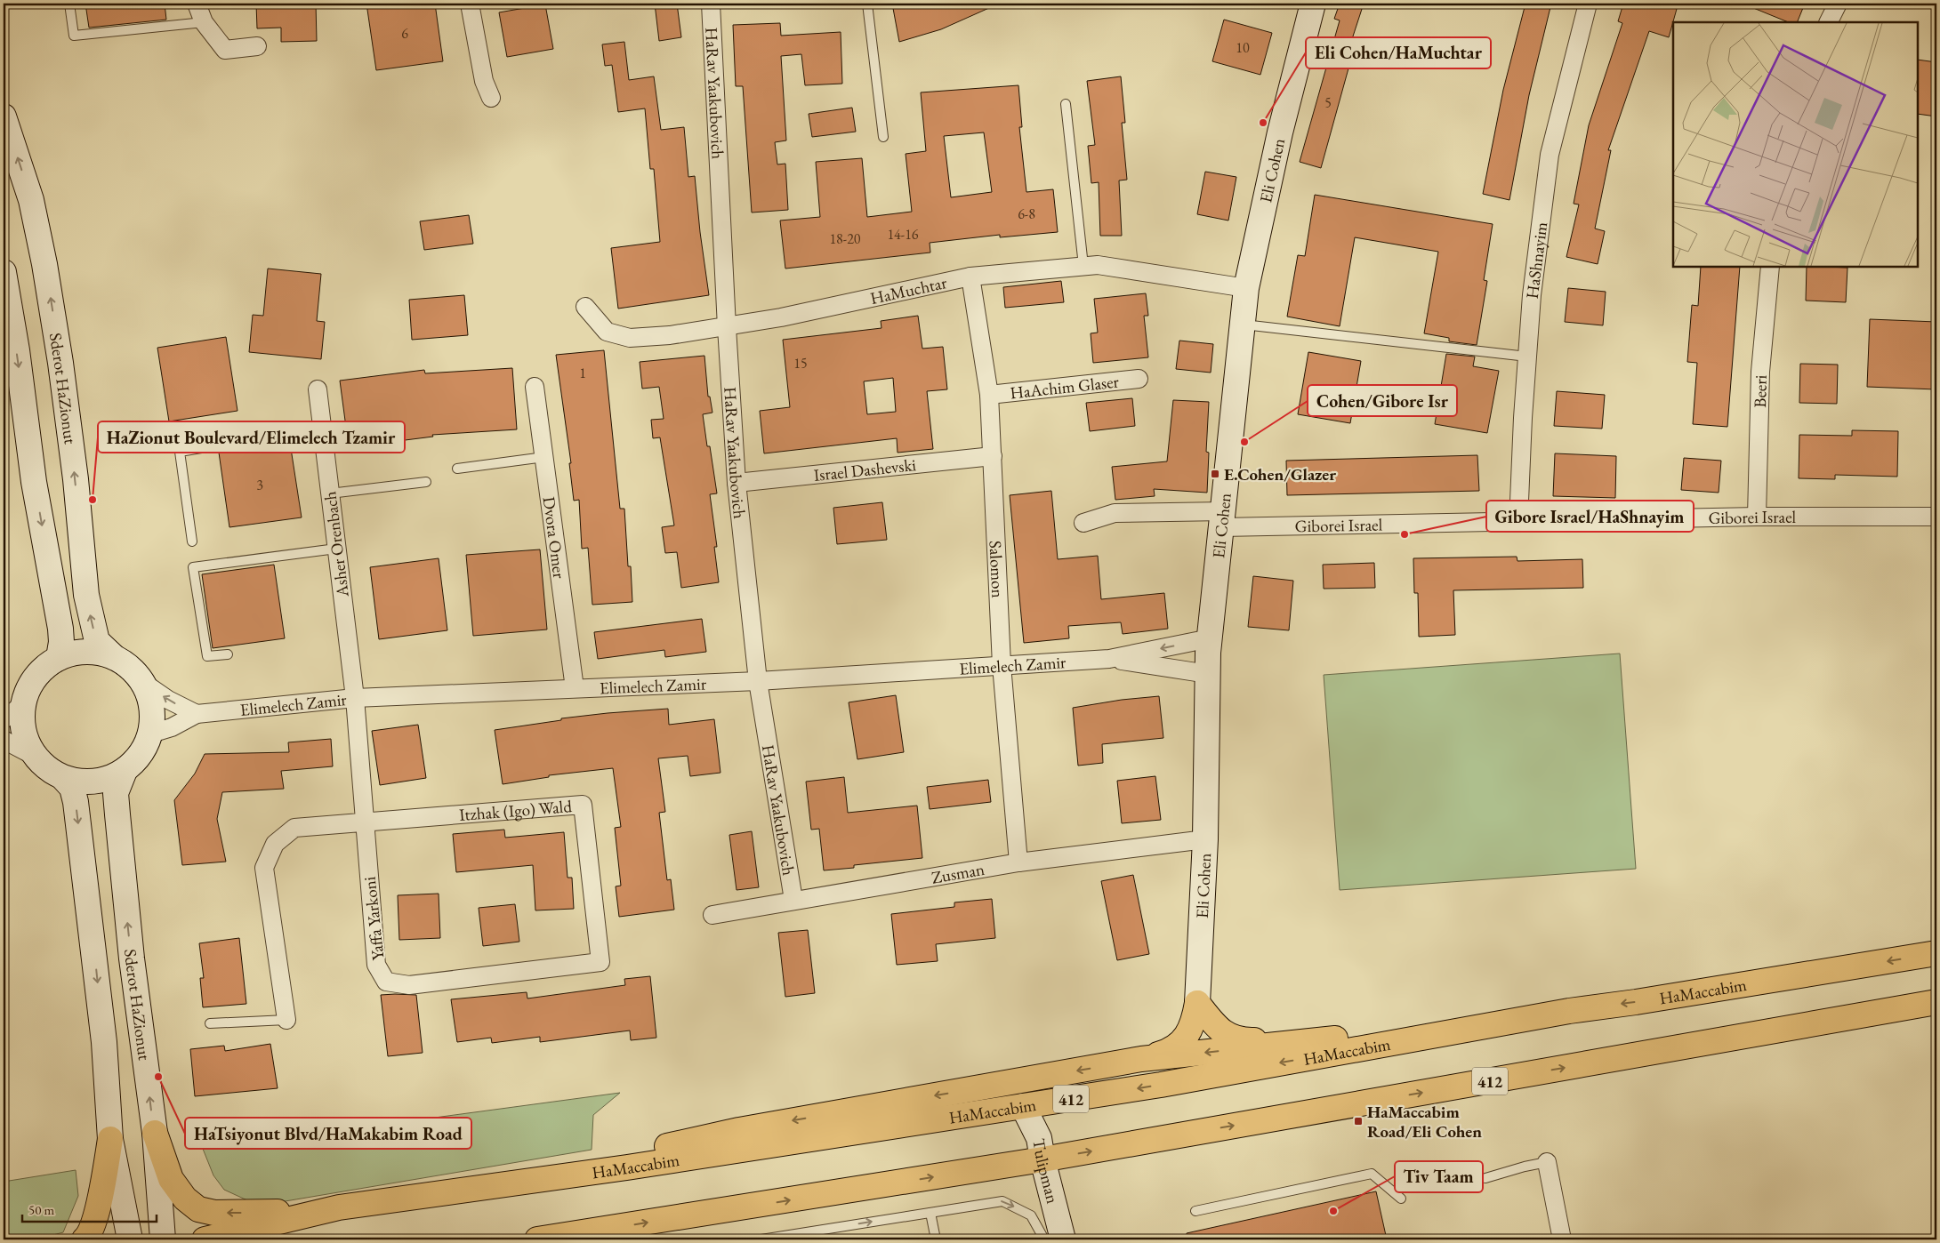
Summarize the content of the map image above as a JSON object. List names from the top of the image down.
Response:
{
  "streets": {
    "main road": ["HaMaccabim", "412"],
    "street": [
      "HaRav Yaakubovich",
      "Eli Cohen",
      "HaShnayim",
      "HaMuchtar",
      "HaAchim Glaser",
      "Sderot HaZionut",
      "Beeri",
      "Israel Dashevski",
      "Giborei Israel",
      "Dvora Omer",
      "Asher Orenbach",
      "Salomon",
      "Elimelech Zamir",
      "Itzhak (Igo) Wald",
      "Zusman",
      "Yaffa Yarkoni",
      "Tulipman"
    ]
  },
  "crossings": [
    ["HaRav Yaakubovich", "HaMuchtar"],
    ["HaRav Yaakubovich", "Israel Dashevski"],
    ["HaRav Yaakubovich", "Elimelech Zamir"],
    ["HaRav Yaakubovich", "Zusman"],
    ["Eli Cohen", "HaMuchtar"],
    ["Eli Cohen", "Giborei Israel"],
    ["Eli Cohen", "Elimelech Zamir"],
    ["Eli Cohen", "Zusman"],
    ["HaShnayim", "Giborei Israel"],
    ["HaMuchtar", "Salomon"],
    ["HaAchim Glaser", "Salomon"],
    ["Sderot HaZionut", "Elimelech Zamir"],
    ["Beeri", "Giborei Israel"],
    ["Israel Dashevski", "Salomon"],
    ["Dvora Omer", "Elimelech Zamir"],
    ["Asher Orenbach", "Elimelech Zamir"],
    ["Asher Orenbach", "Yaffa Yarkoni"],
    ["Salomon", "Elimelech Zamir"],
    ["Salomon", "Zusman"],
    ["Elimelech Zamir", "Yaffa Yarkoni"],
    ["Itzhak (Igo) Wald", "Yaffa Yarkoni"],
    ["HaMaccabim", "412"],
    ["HaMaccabim", "Tulipman"],
    ["412", "Tulipman"]
  ],
  "places": {
    "other": [
      "Eli Cohen/HaMuchtar",
      "Cohen/Gibore Isr",
      "HaZionut Boulevard/Elimelech Tzamir",
      "Gibore Israel/HaShnayim",
      "HaTsiyonut Blvd/HaMakabim Road",
      "Tiv Taam"
    ],
    "transit": ["E.Cohen/Glazer", "HaMaccabim Road/Eli Cohen"]
  },
  "house_numbers": [
    "6",
    "10",
    "5",
    "6-8",
    "14-16",
    "18-20",
    "15",
    "1",
    "3"
  ],
  "scale_bar": "50 m"
}
